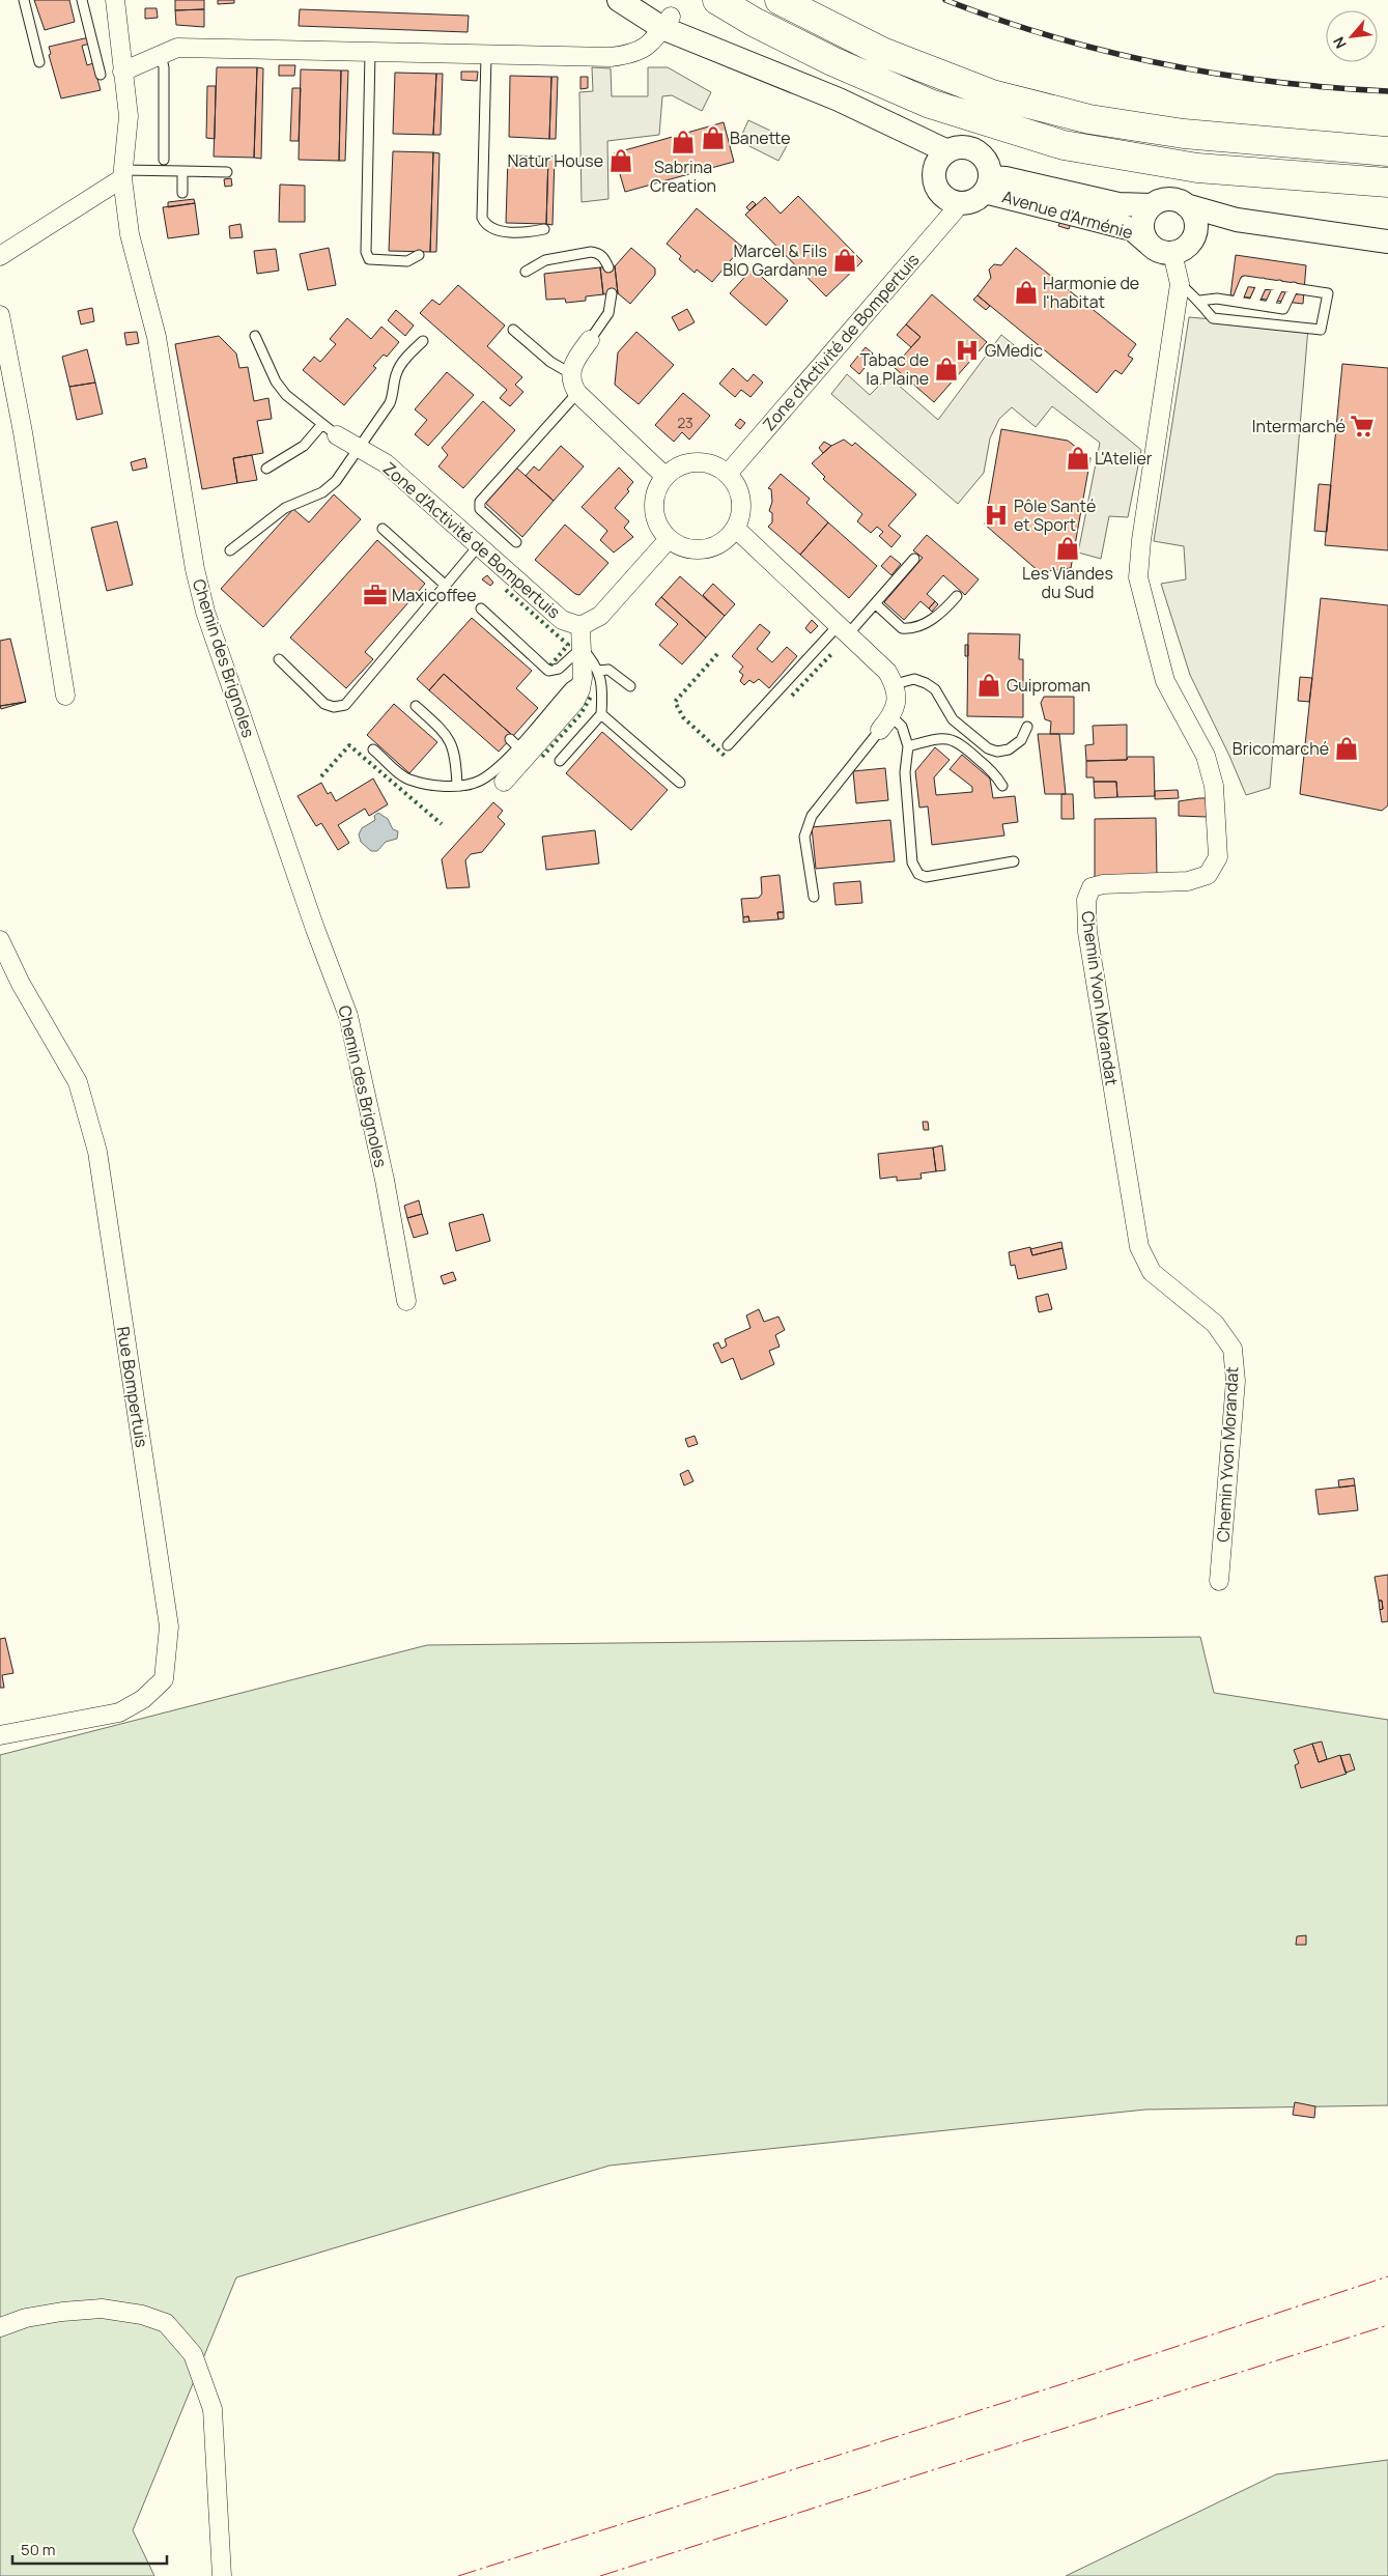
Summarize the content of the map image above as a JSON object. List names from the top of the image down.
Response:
{
  "streets": {
    "street": [
      "Avenue d'Arménie",
      "Zone d'Activité de Bompertuis",
      "Chemin des Brignoles",
      "Chemin Yvon Morandat",
      "Rue Bompertuis"
    ]
  },
  "crossings": [
    ["Avenue d'Arménie", "Zone d'Activité de Bompertuis"],
    ["Avenue d'Arménie", "Chemin Yvon Morandat"]
  ],
  "places": {
    "shop": [
      "Banette",
      "Sabrina Creation",
      "Natur House",
      "Marcel & Fils BIO Gardanne",
      "Harmonie de l'habitat",
      "Tabac de la Plaine",
      "L'Atelier",
      "Les Viandes du Sud",
      "Guiproman",
      "Bricomarché"
    ],
    "hospital": ["GMedic", "Pôle Santé et Sport"],
    "supermarket": ["Intermarché"],
    "office": ["Maxicoffee"]
  },
  "house_numbers": ["23"],
  "scale_bar": "50 m",
  "north": "bottom left"
}
